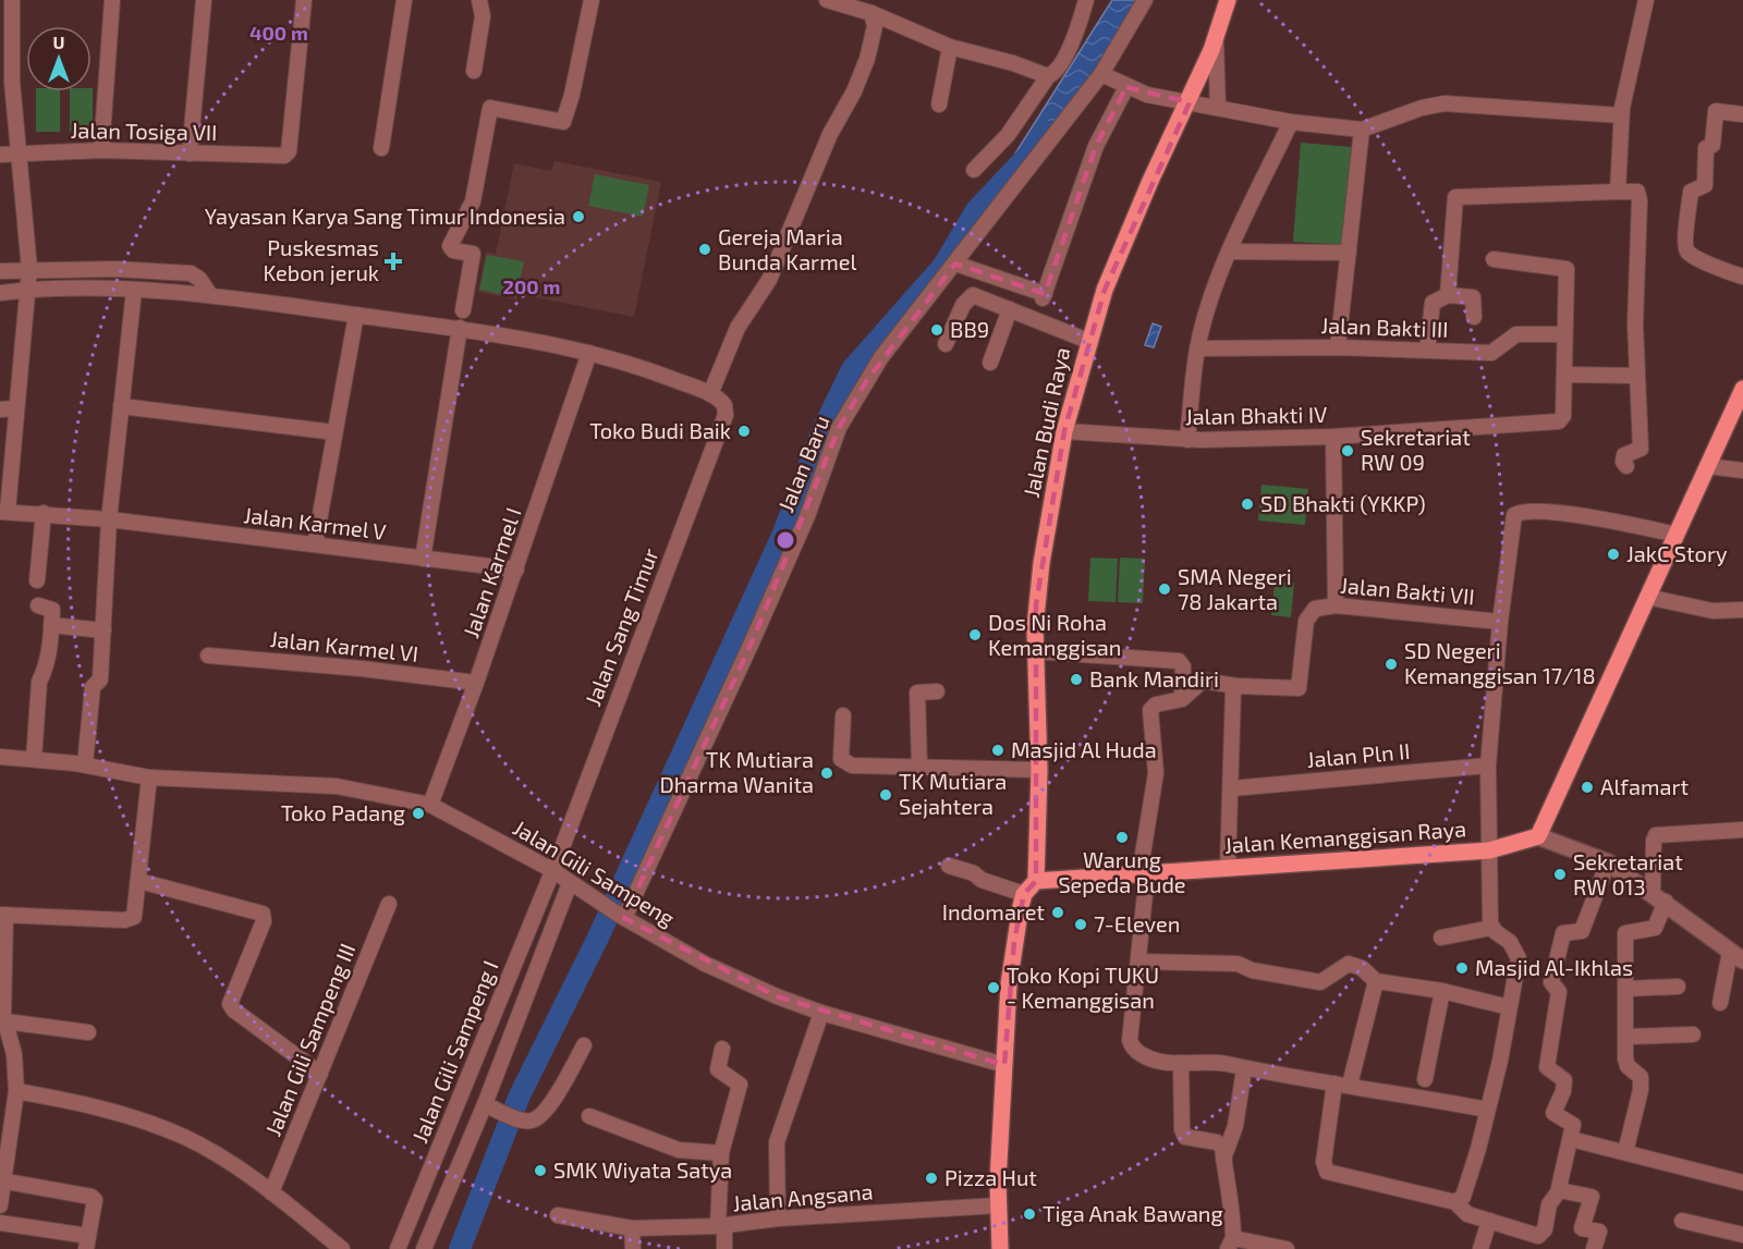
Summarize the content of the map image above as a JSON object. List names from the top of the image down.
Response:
{
  "streets": {
    "main road": ["Jalan Budi Raya", "Jalan Kemanggisan Raya"],
    "street": [
      "Jalan Tosiga VII",
      "Jalan Bakti III",
      "Jalan Bhakti IV",
      "Jalan Baru",
      "Jalan Karmel V",
      "Jalan Karmel I",
      "Jalan Bakti VII",
      "Jalan Sang Timur",
      "Jalan Karmel VI",
      "Jalan Pln II",
      "Jalan Gili Sampeng",
      "Jalan Gili Sampeng III",
      "Jalan Gili Sampeng I",
      "Jalan Angsana"
    ]
  },
  "crossings": [
    ["Jalan Bhakti IV", "Jalan Budi Raya"],
    ["Jalan Budi Raya", "Jalan Kemanggisan Raya"],
    ["Jalan Baru", "Jalan Gili Sampeng"],
    ["Jalan Karmel V", "Jalan Karmel I"],
    ["Jalan Karmel I", "Jalan Karmel VI"],
    ["Jalan Karmel I", "Jalan Gili Sampeng"],
    ["Jalan Sang Timur", "Jalan Gili Sampeng"],
    ["Jalan Sang Timur", "Jalan Gili Sampeng I"],
    ["Jalan Gili Sampeng", "Jalan Gili Sampeng I"]
  ],
  "places": {
    "other": [
      "Yayasan Karya Sang Timur Indonesia",
      "Gereja Maria Bunda Karmel",
      "BB9",
      "Toko Budi Baik",
      "Sekretariat RW 09",
      "SD Bhakti (YKKP)",
      "JakC Story",
      "SMA Negeri 78 Jakarta",
      "Dos Ni Roha Kemanggisan",
      "SD Negeri Kemanggisan 17/18",
      "Bank Mandiri",
      "Masjid Al Huda",
      "TK Mutiara Dharma Wanita",
      "Alfamart",
      "TK Mutiara Sejahtera",
      "Toko Padang",
      "Warung Sepeda Bude",
      "Sekretariat RW 013",
      "Indomaret",
      "7-Eleven",
      "Masjid Al-Ikhlas",
      "Toko Kopi TUKU - Kemanggisan",
      "SMK Wiyata Satya",
      "Pizza Hut",
      "Tiga Anak Bawang"
    ],
    "health": ["Puskesmas Kebon jeruk"]
  },
  "north": "top",
  "rings": ["400 m", "200 m"]
}
